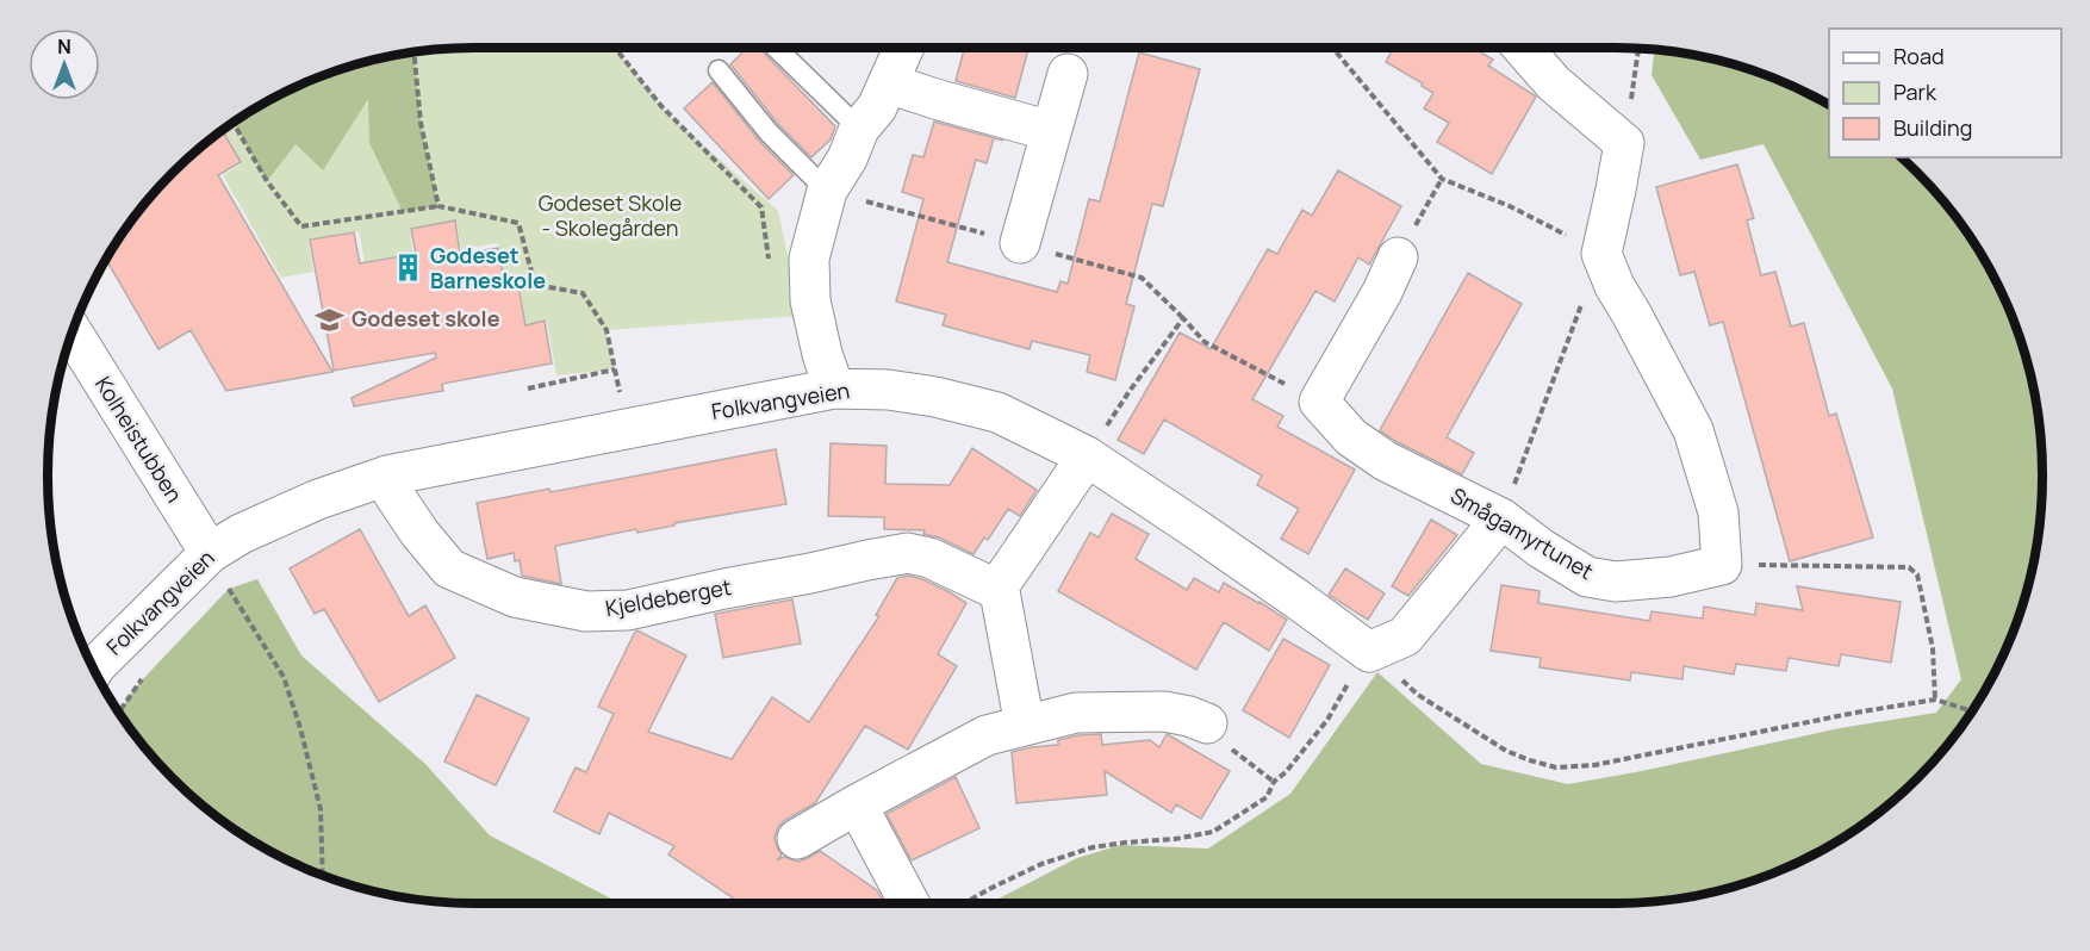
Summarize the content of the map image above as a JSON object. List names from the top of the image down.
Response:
{
  "streets": {
    "street": [
      "Folkvangveien",
      "Kolheistubben",
      "Smågamyrtunet",
      "Kjeldeberget"
    ]
  },
  "crossings": [
    ["Folkvangveien", "Kolheistubben"],
    ["Folkvangveien", "Kjeldeberget"]
  ],
  "parks": ["Godeset Skole - Skolegården"],
  "places": {
    "building": ["Godeset Barneskole"],
    "school or university": ["Godeset skole"]
  },
  "legend": ["Road", "Park", "Building"],
  "north": "top"
}
